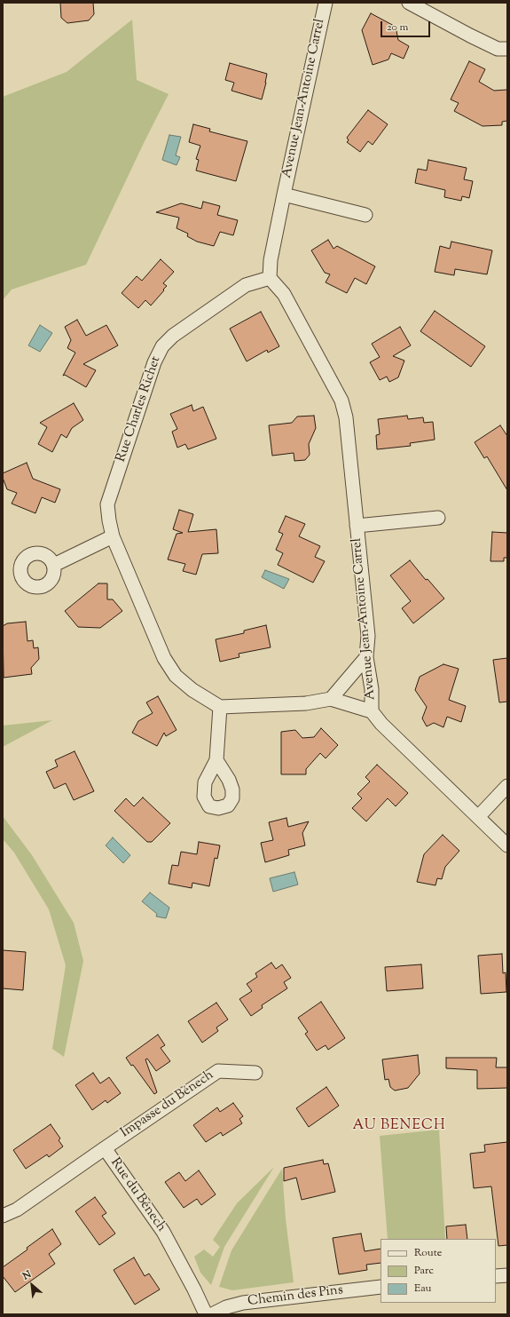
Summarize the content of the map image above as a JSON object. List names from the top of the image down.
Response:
{
  "streets": {
    "street": [
      "Avenue Jean-Antoine Carrel",
      "Rue Charles Richet",
      "Impasse du Bénech",
      "Rue du Bénech",
      "Chemin des Pins"
    ]
  },
  "crossings": [
    ["Avenue Jean-Antoine Carrel", "Rue Charles Richet"],
    ["Impasse du Bénech", "Rue du Bénech"]
  ],
  "districts": ["AU BENECH"],
  "legend": ["Route", "Parc", "Eau"],
  "scale_bar": "20 m",
  "north": "top left"
}
